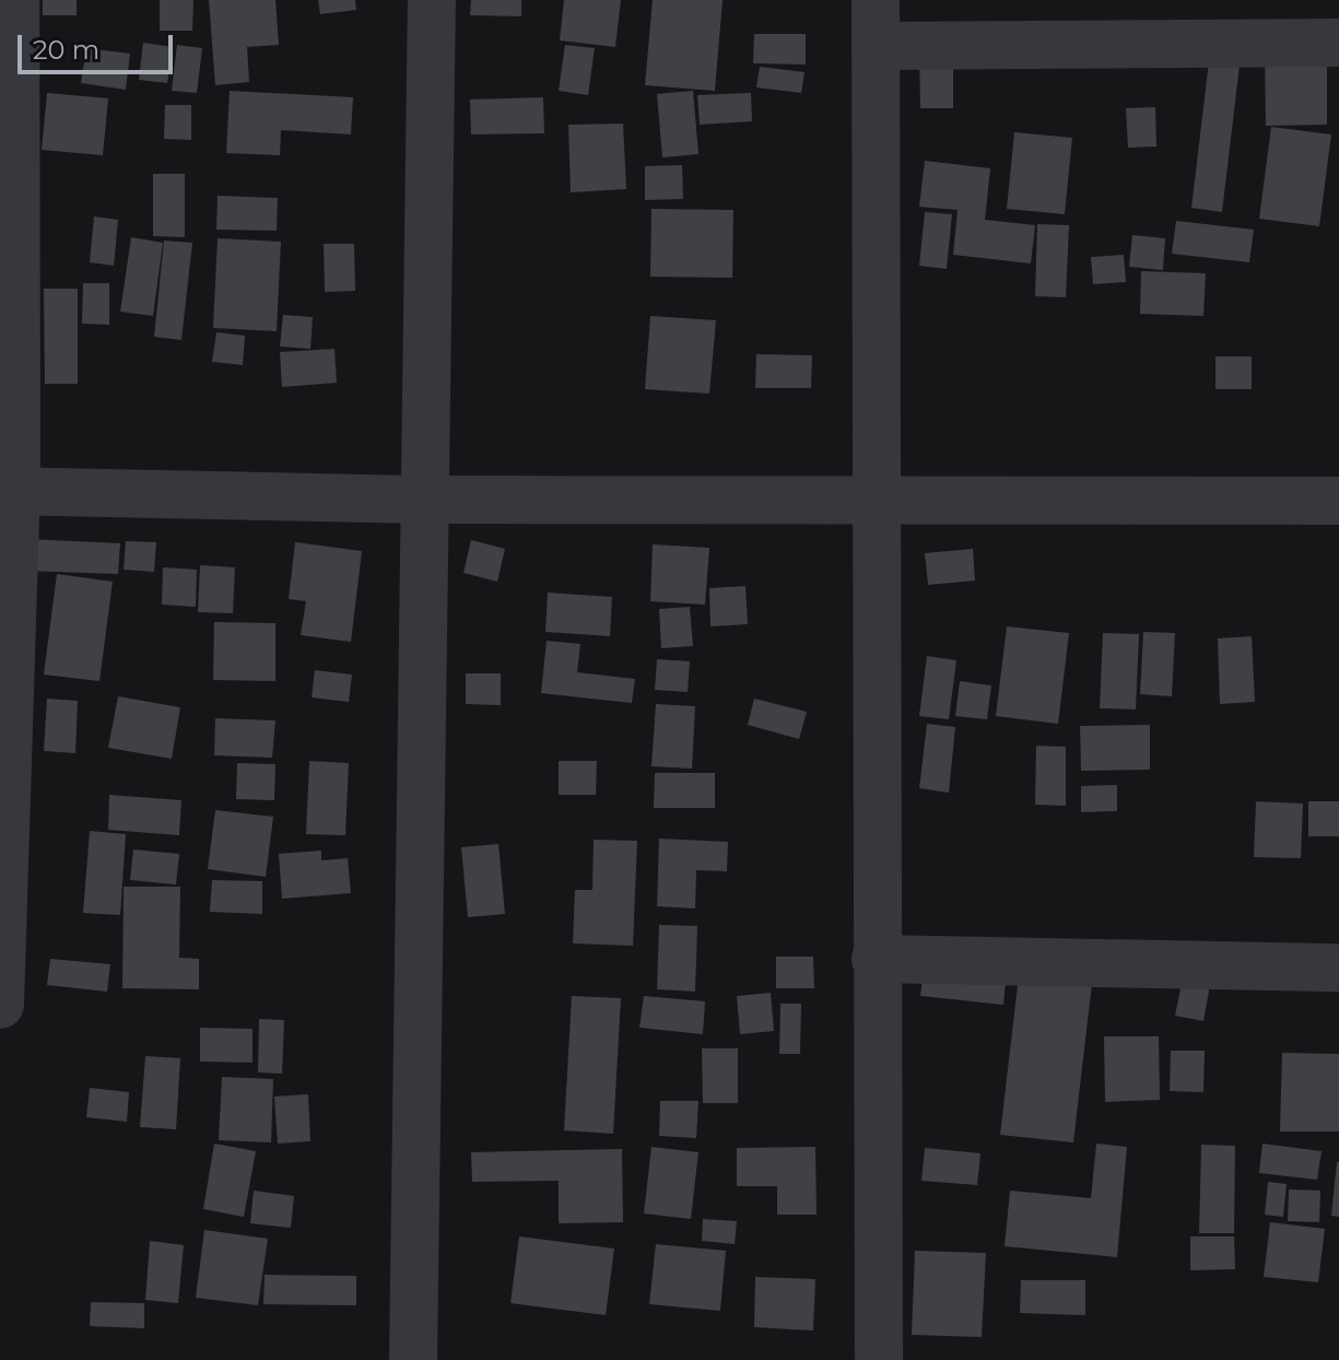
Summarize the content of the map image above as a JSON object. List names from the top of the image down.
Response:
{
  "scale_bar": "20 m"
}
